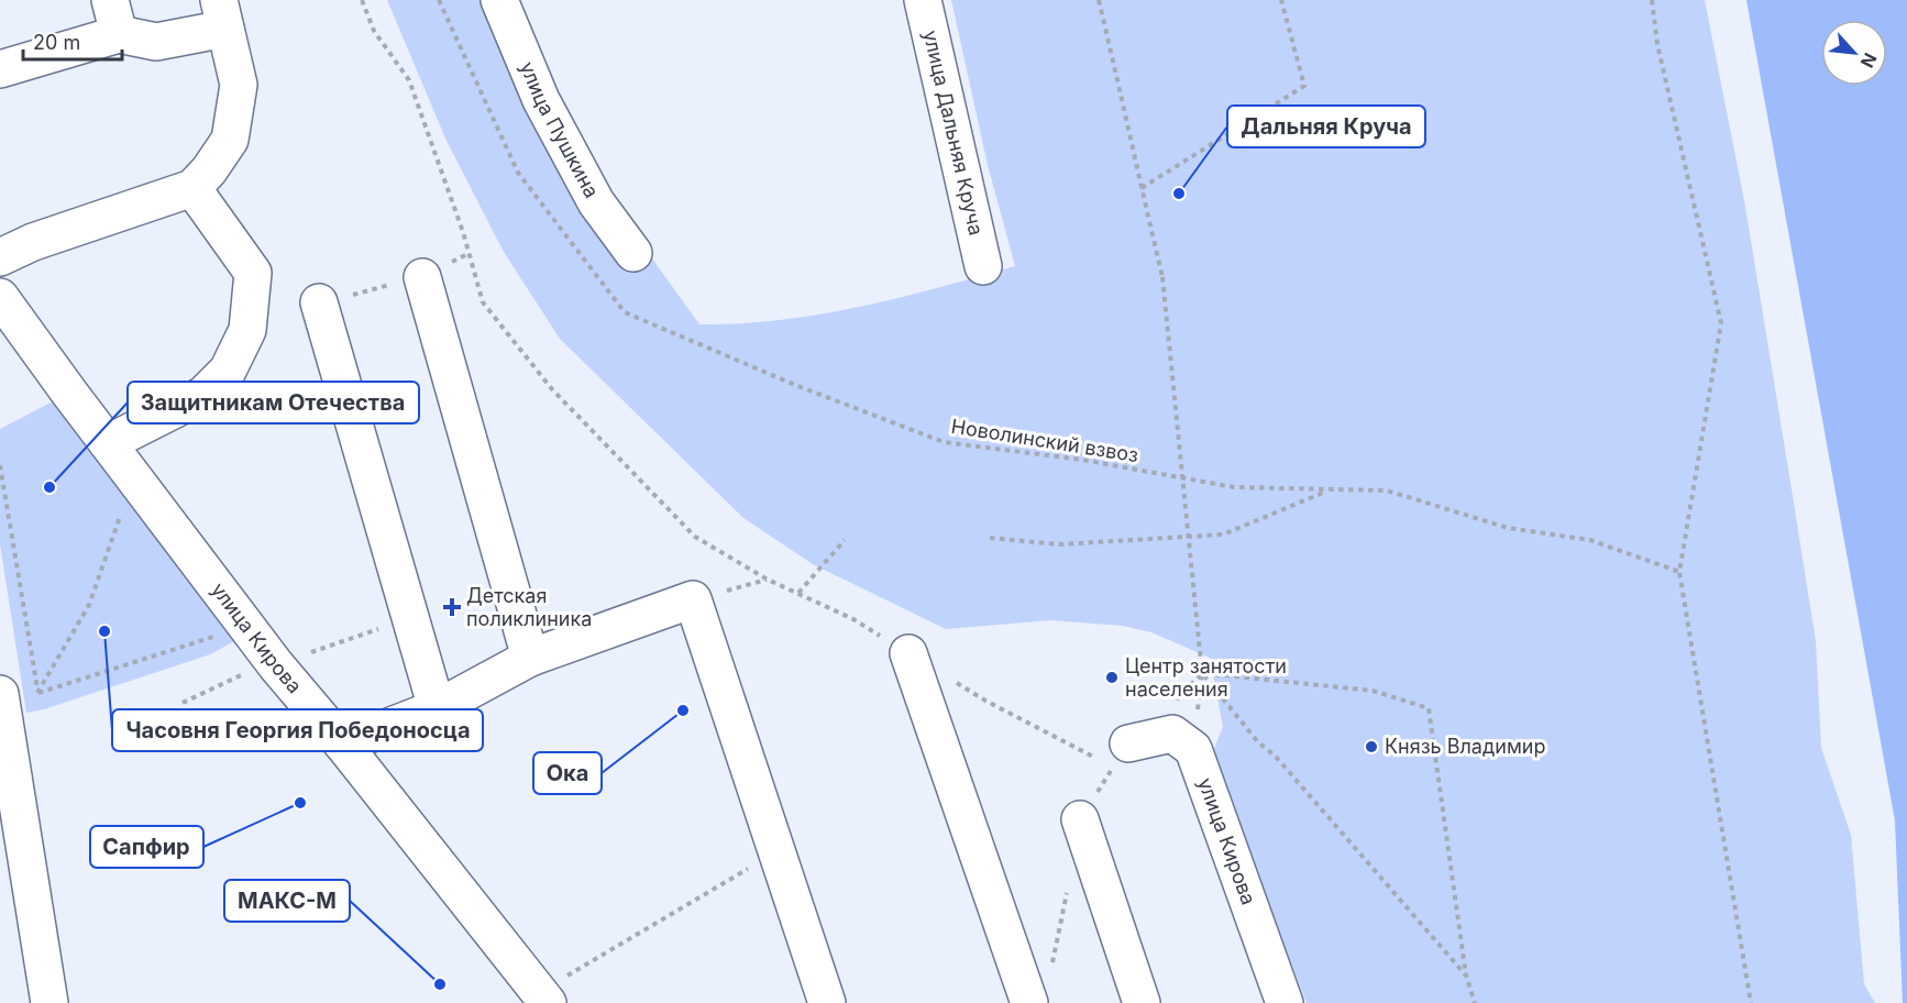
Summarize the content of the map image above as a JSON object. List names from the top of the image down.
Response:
{
  "streets": {
    "street": ["улица Пушкина", "улица Дальняя Круча", "улица Кирова"],
    "path": ["Новолинский взвоз"]
  },
  "places": {
    "other": [
      "Дальняя Круча",
      "Защитникам Отечества",
      "Часовня Георгия Победоносца",
      "Центр занятости населения",
      "Ока",
      "Князь Владимир",
      "Сапфир",
      "МАКС-М"
    ],
    "health": ["Детская поликлиника"]
  },
  "scale_bar": "20 m",
  "north": "bottom right"
}
